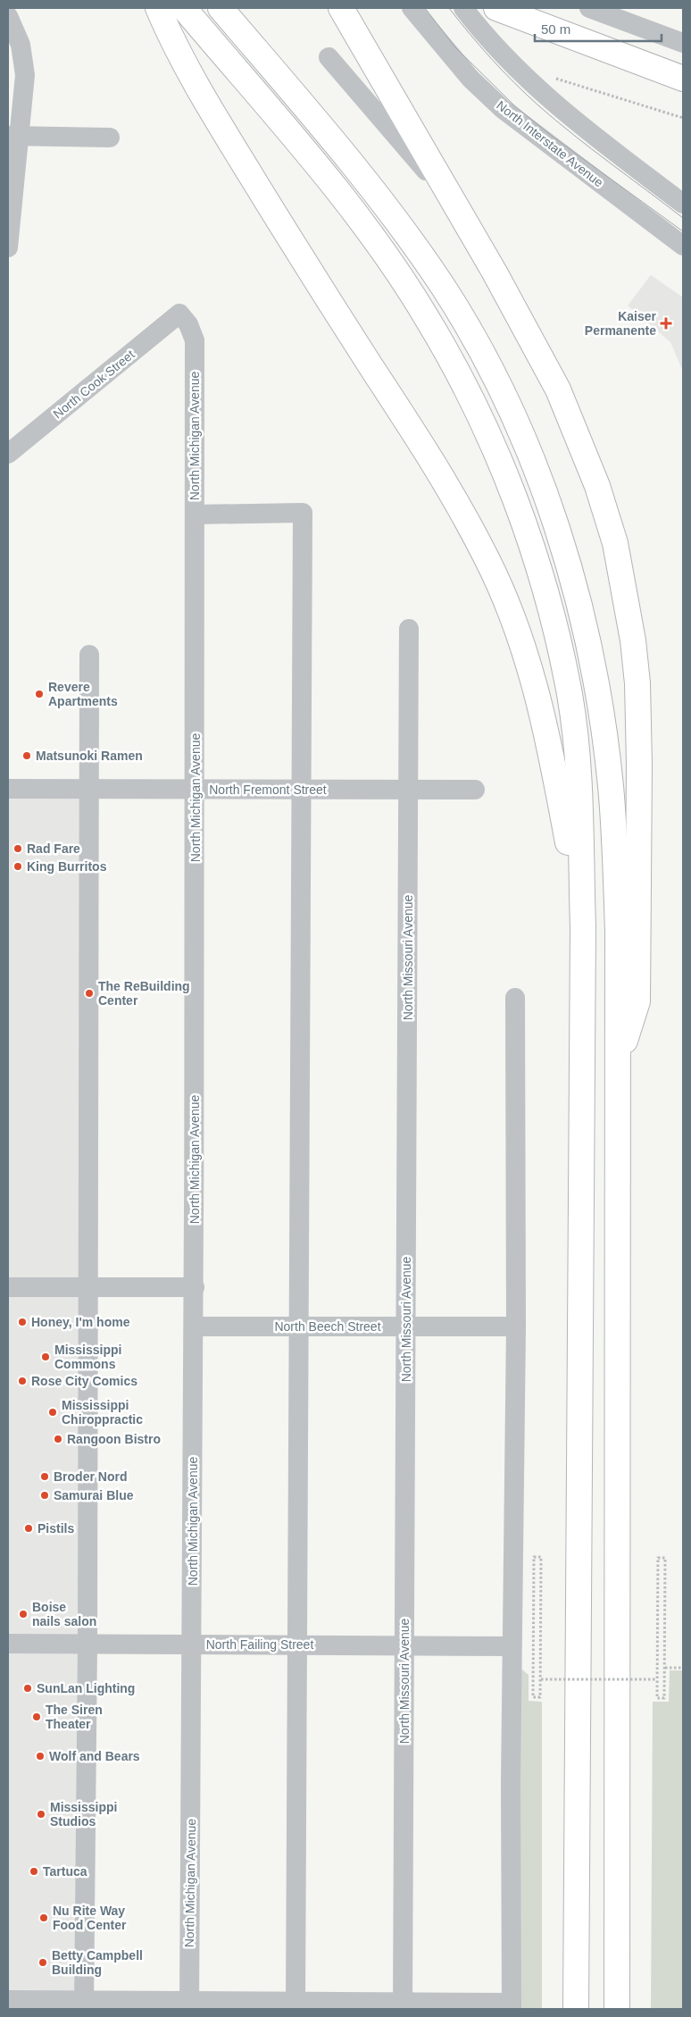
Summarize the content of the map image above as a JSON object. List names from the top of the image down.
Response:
{
  "streets": {
    "street": [
      "North Interstate Avenue",
      "North Cook Street",
      "North Michigan Avenue",
      "North Fremont Street",
      "North Missouri Avenue",
      "North Beech Street",
      "North Failing Street"
    ]
  },
  "crossings": [
    ["North Cook Street", "North Michigan Avenue"],
    ["North Michigan Avenue", "North Fremont Street"],
    ["North Michigan Avenue", "North Beech Street"],
    ["North Michigan Avenue", "North Failing Street"],
    ["North Fremont Street", "North Missouri Avenue"],
    ["North Missouri Avenue", "North Beech Street"],
    ["North Missouri Avenue", "North Failing Street"]
  ],
  "places": {
    "health": ["Kaiser Permanente"],
    "other": [
      "Revere Apartments",
      "Matsunoki Ramen",
      "Rad Fare",
      "King Burritos",
      "The ReBuilding Center",
      "Honey, I'm home",
      "Mississippi Commons",
      "Rose City Comics",
      "Mississippi Chiroppractic",
      "Rangoon Bistro",
      "Broder Nord",
      "Samurai Blue",
      "Pistils",
      "Boise nails salon",
      "SunLan Lighting",
      "The Siren Theater",
      "Wolf and Bears",
      "Mississippi Studios",
      "Tartuca",
      "Nu Rite Way Food Center",
      "Betty Campbell Building"
    ]
  },
  "scale_bar": "50 m"
}
